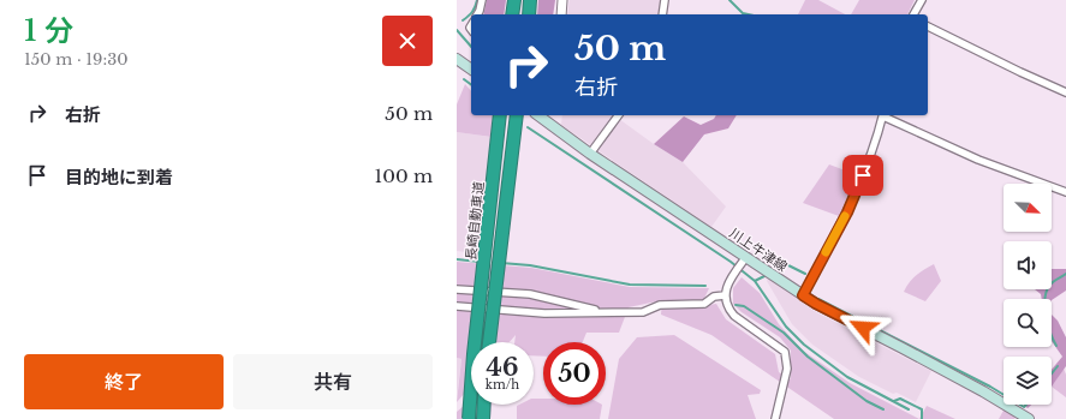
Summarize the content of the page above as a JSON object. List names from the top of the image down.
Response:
{
  "streets": {
    "highway": ["長崎自動車道"],
    "main road": ["川上牛津線"]
  },
  "north": "bottom right",
  "page": {
    "heading": ["1 分", "150 m · 19:30"],
    "turn": ["50 m", "右折"],
    "list": [
      {
        "name": "右折",
        "value": "50 m"
      },
      {
        "name": "目的地に到着",
        "value": "100 m"
      }
    ],
    "speed": "46 km/h",
    "limit": "50",
    "buttons": ["終了", "共有"]
  }
}
